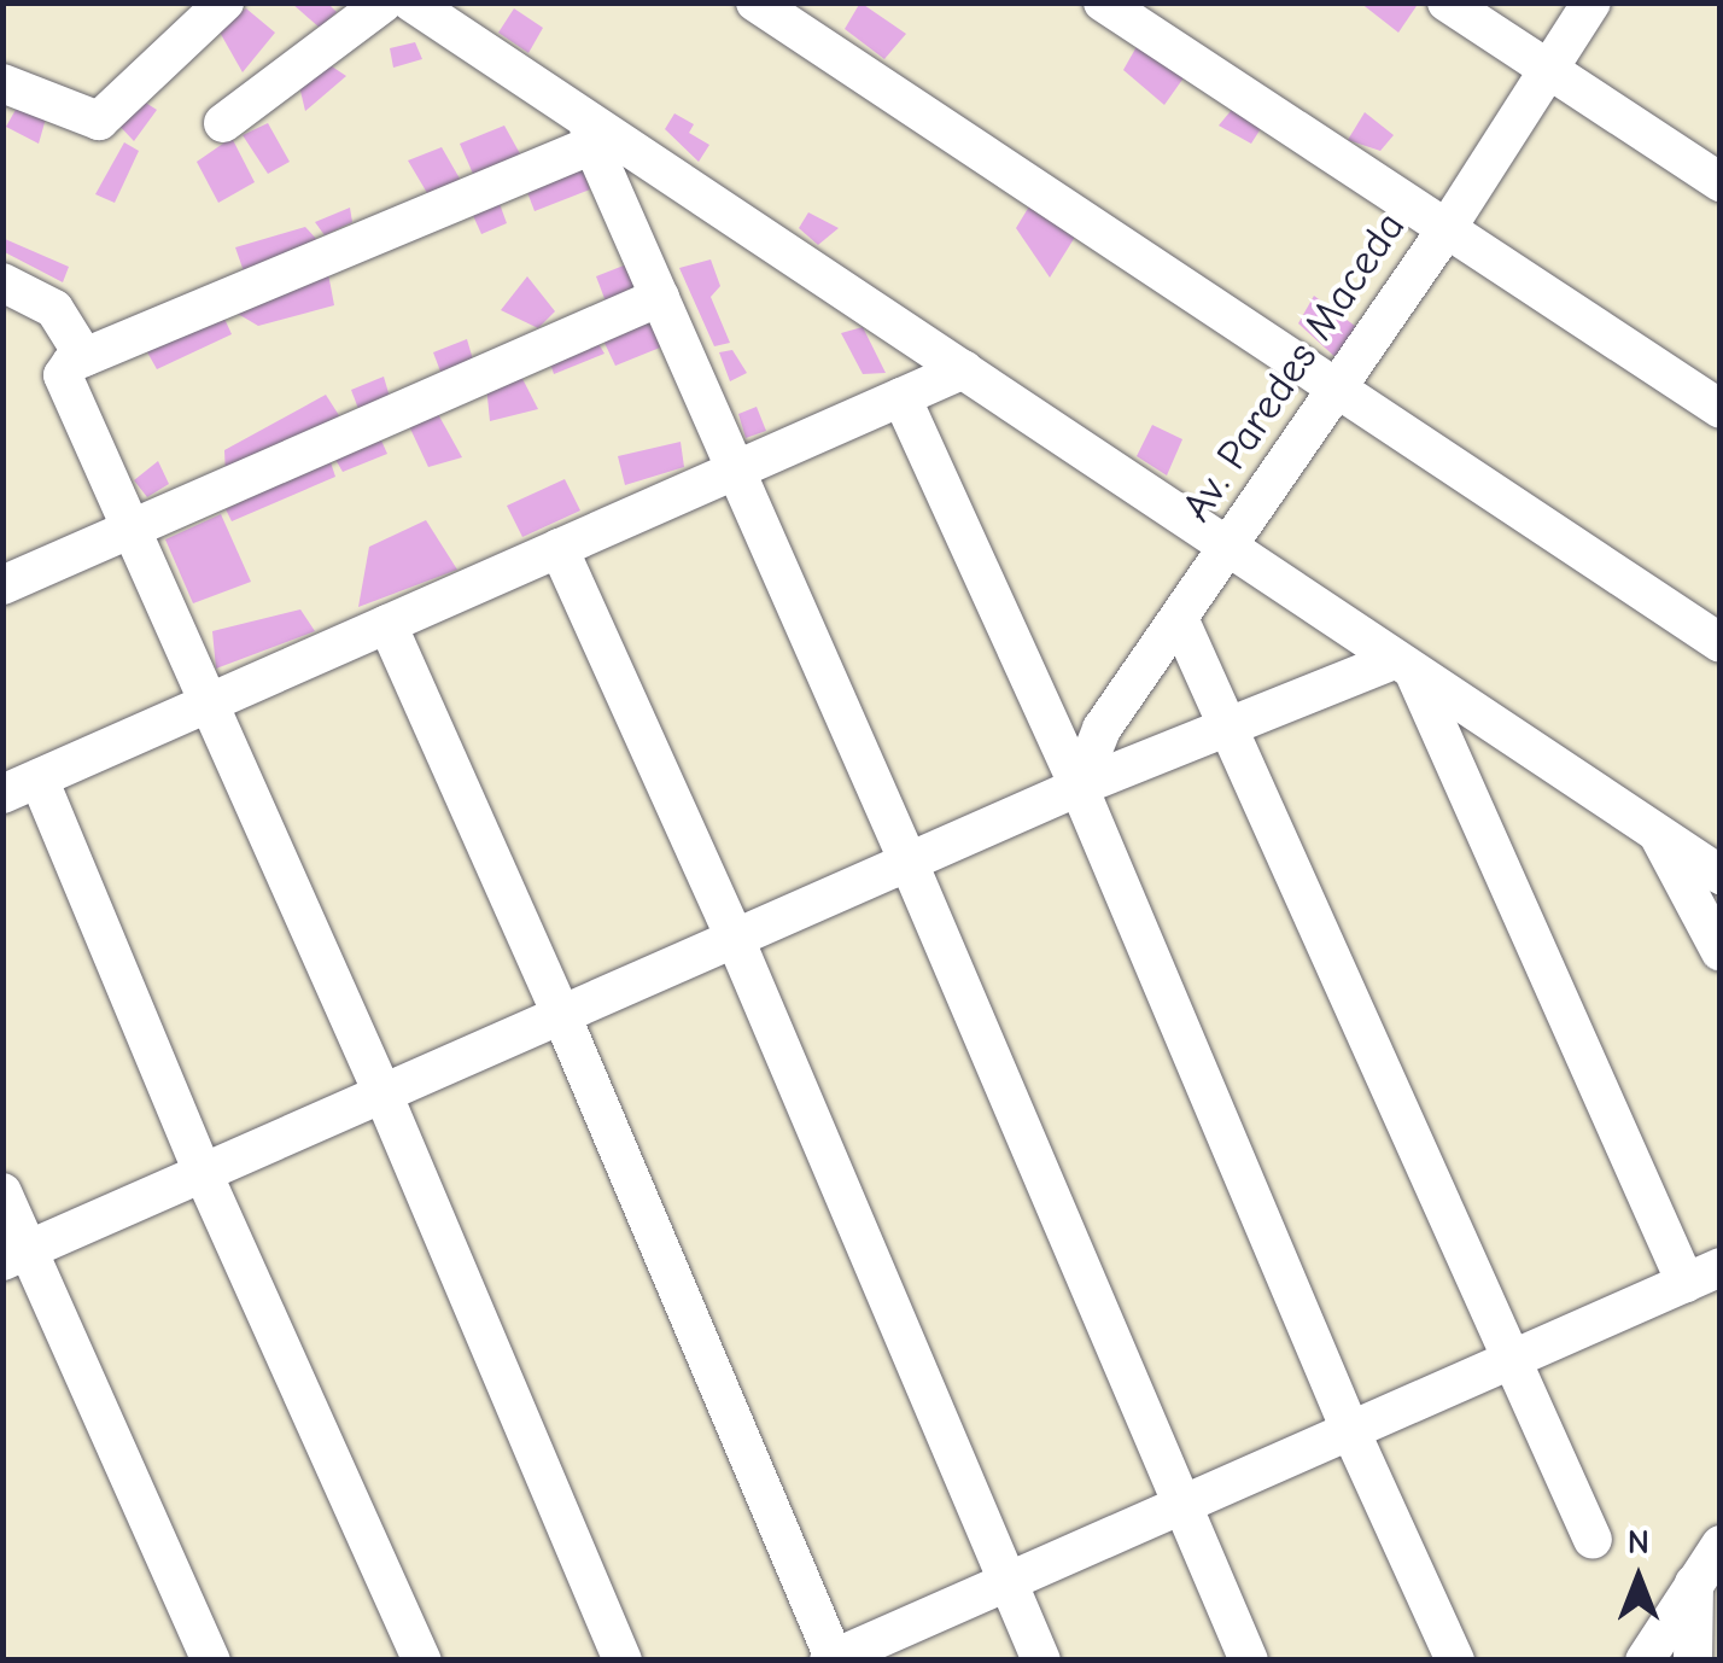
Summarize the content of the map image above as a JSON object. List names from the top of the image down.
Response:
{
  "streets": {
    "street": ["Av. Paredes Maceda"]
  },
  "north": "top"
}
